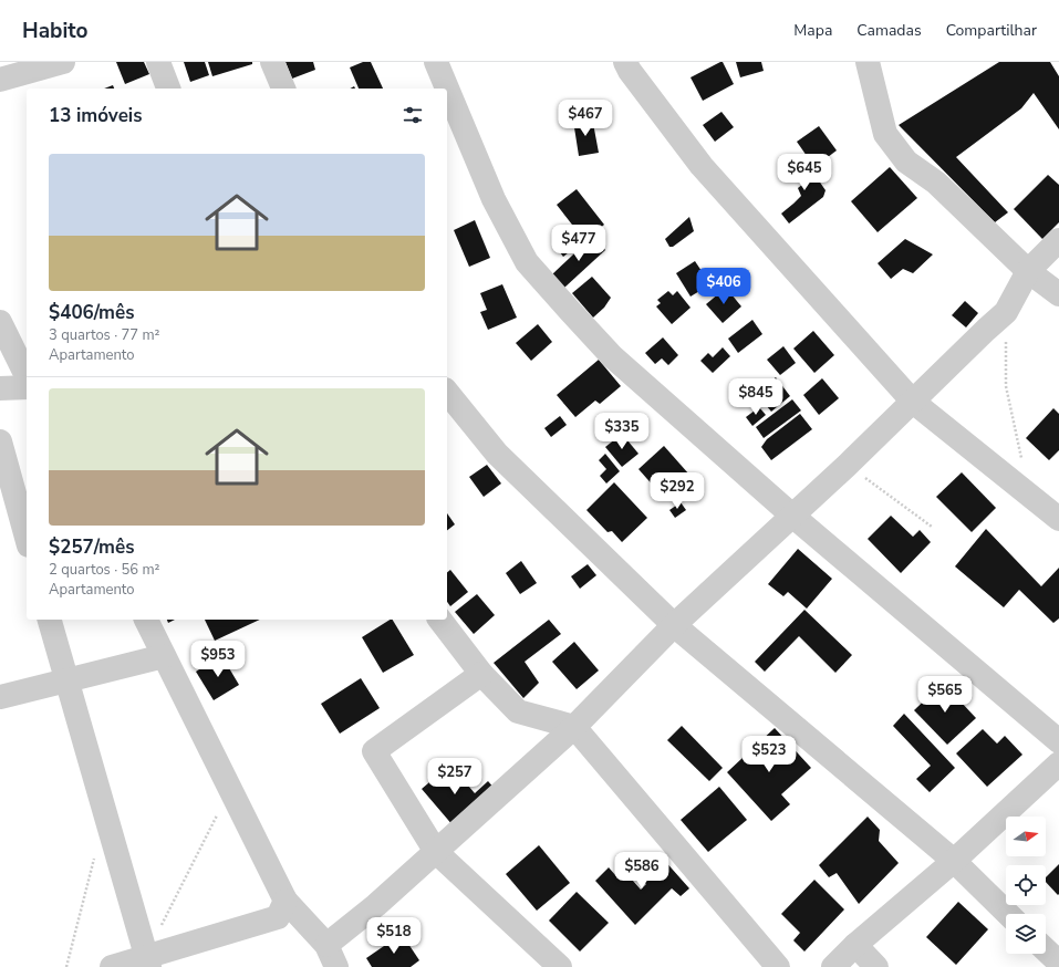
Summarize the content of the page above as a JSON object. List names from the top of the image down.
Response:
{
  "north": "right",
  "page": {
    "header": "Habito",
    "nav": ["Mapa", "Camadas", "Compartilhar"],
    "heading": "13 imóveis",
    "price": [
      "$467",
      "$645",
      "$477",
      "$406",
      "$845",
      "$335",
      "$292",
      "$953",
      "$565",
      "$523",
      "$257",
      "$586",
      "$518"
    ],
    "list": [
      {
        "name": "$406/mês",
        "note": "3 quartos · 77 m² · Apartamento"
      },
      {
        "name": "$257/mês",
        "note": "2 quartos · 56 m² · Apartamento"
      }
    ]
  }
}
